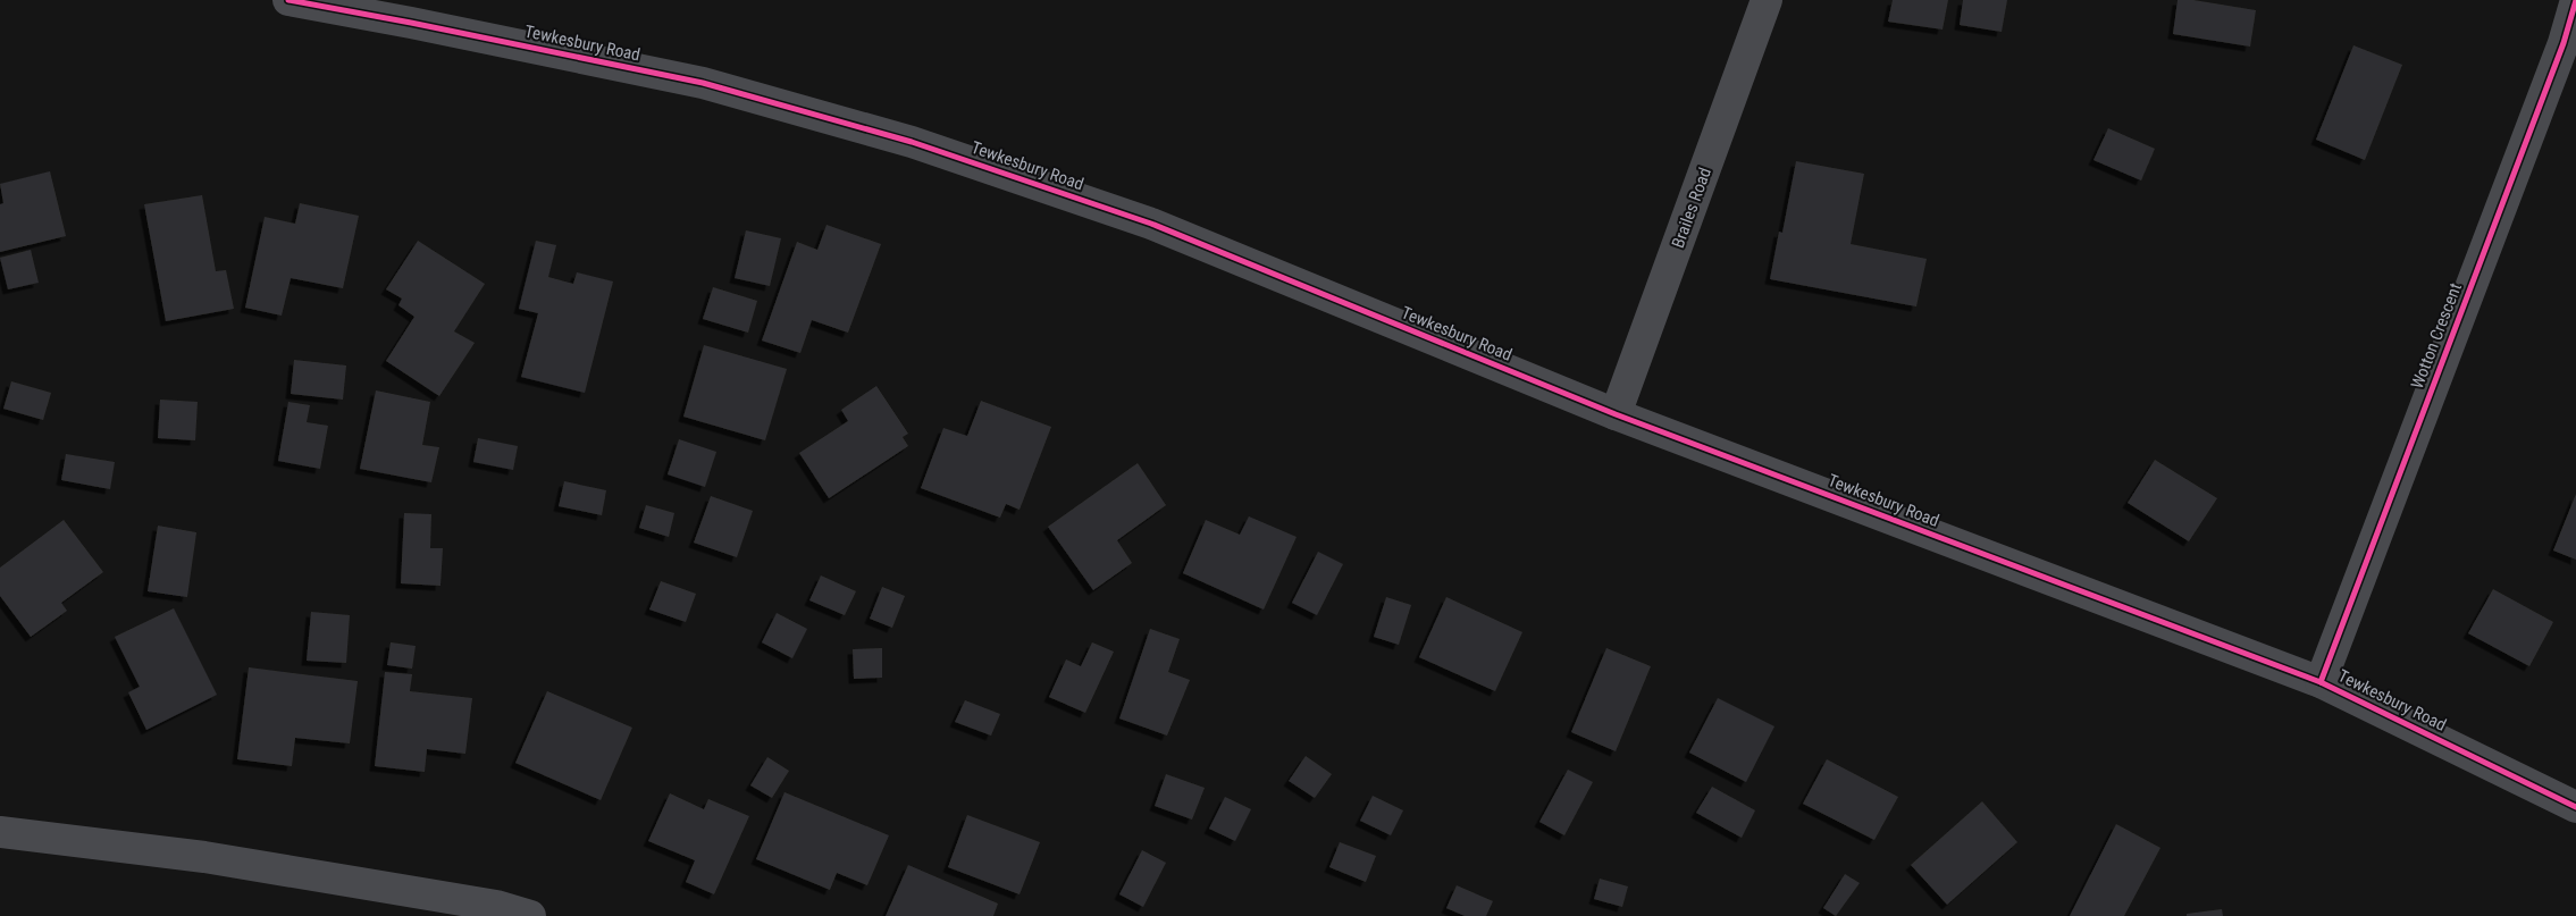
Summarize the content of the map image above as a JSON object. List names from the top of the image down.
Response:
{
  "streets": {
    "street": ["Tewkesbury Road", "Brailes Road", "Wotton Crescent"]
  },
  "crossings": [
    ["Tewkesbury Road", "Brailes Road"],
    ["Tewkesbury Road", "Wotton Crescent"]
  ]
}
